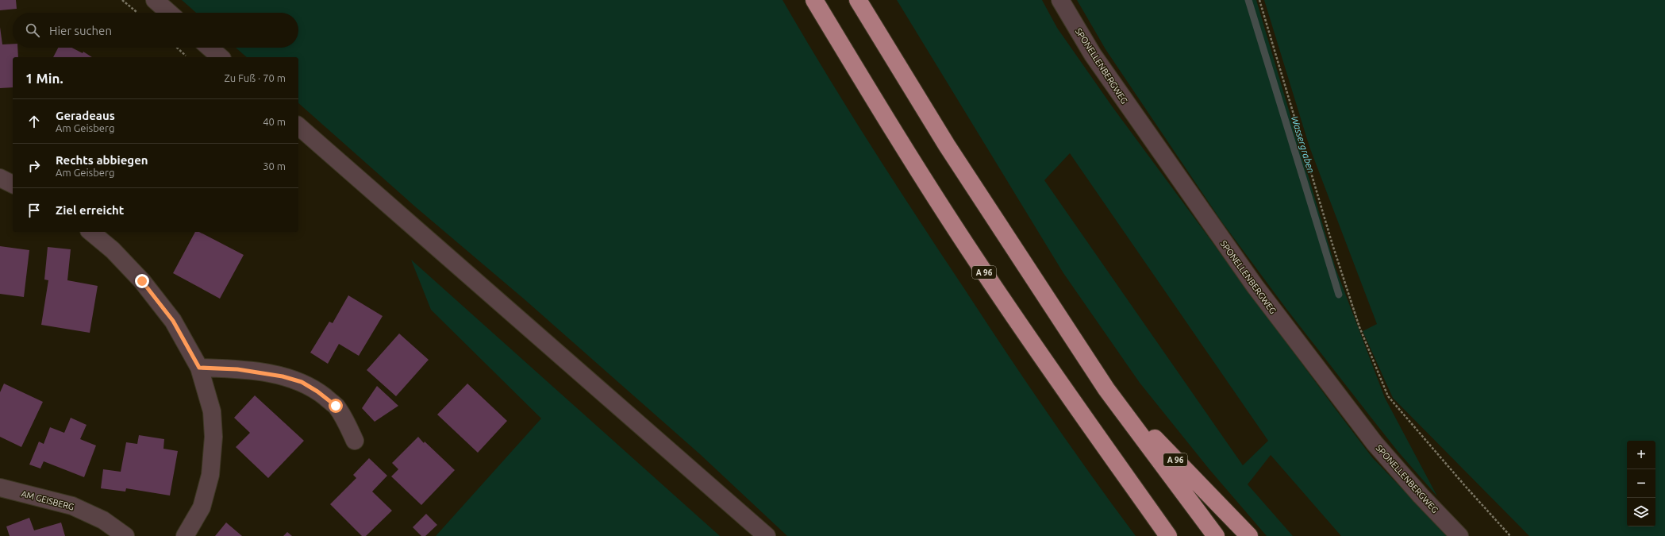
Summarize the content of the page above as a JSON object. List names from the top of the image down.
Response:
{
  "streets": {
    "highway": ["A 96"],
    "street": ["SPONELLENBERGWEG", "AM GEISBERG"]
  },
  "water": ["Wassergraben"],
  "page": {
    "search": "Hier suchen",
    "heading": ["1 Min.", "Zu Fuß · 70 m"],
    "list": [
      ["Geradeaus", "Am Geisberg", "40 m"],
      ["Rechts abbiegen", "Am Geisberg", "30 m"],
      "Ziel erreicht"
    ],
    "map_buttons": ["+", "−"]
  }
}
